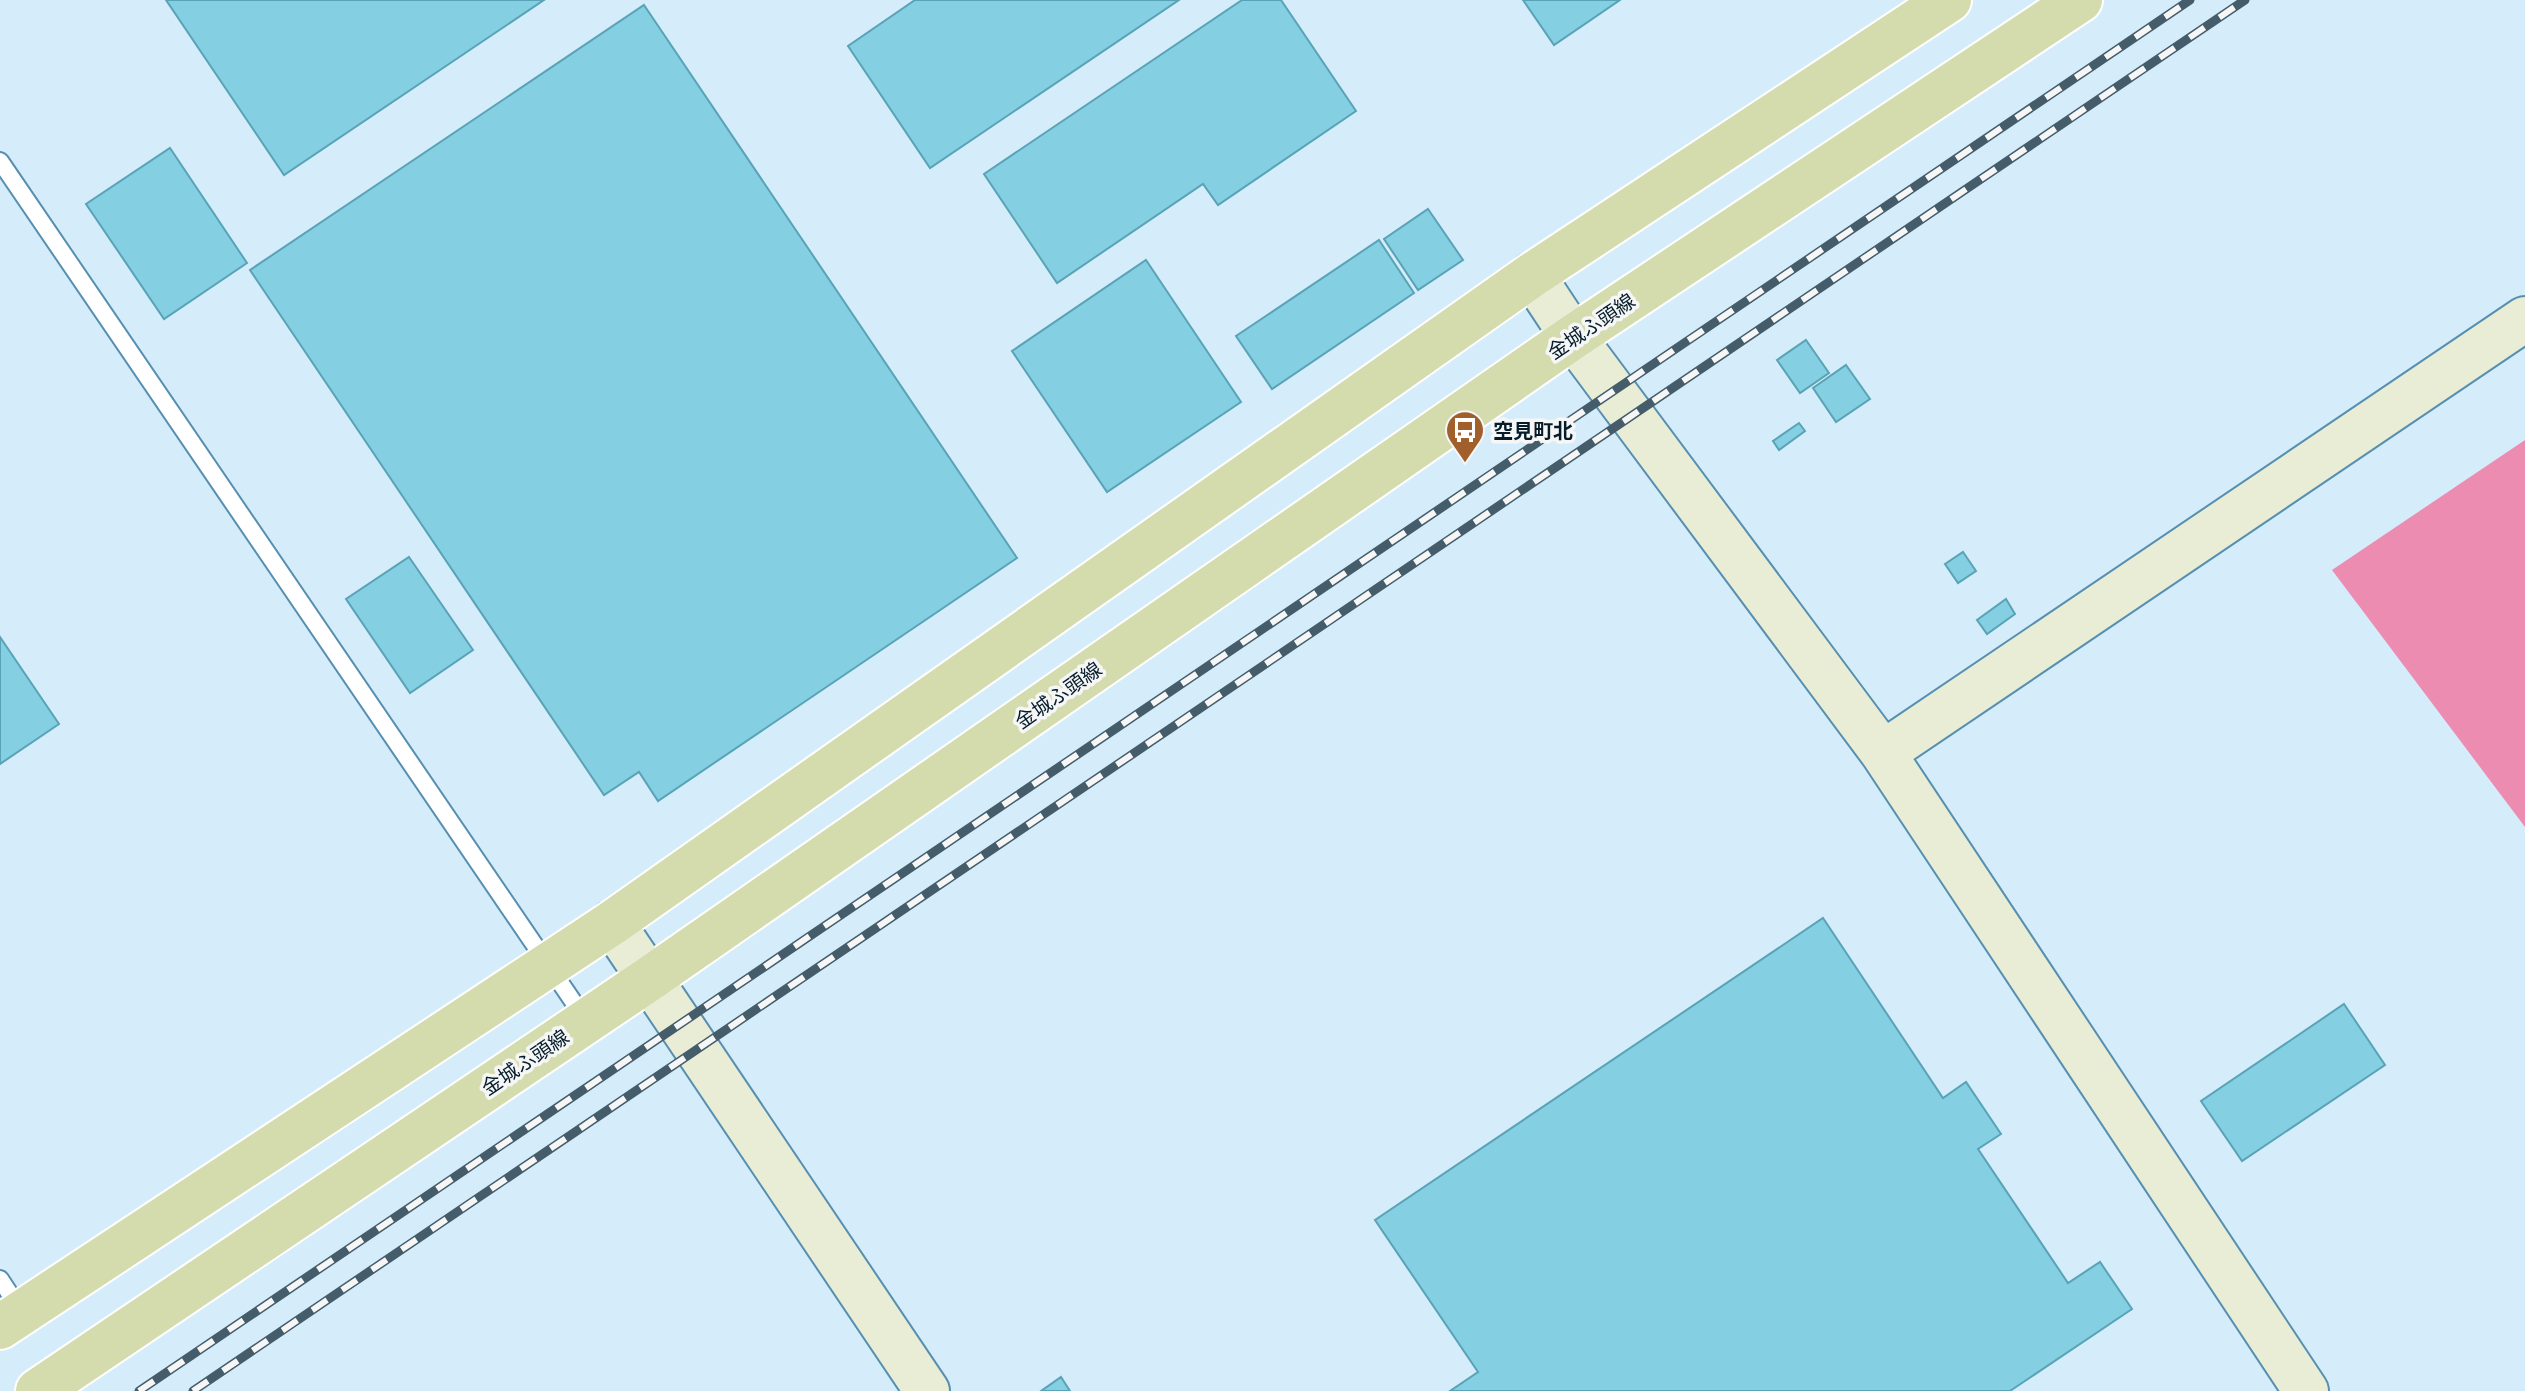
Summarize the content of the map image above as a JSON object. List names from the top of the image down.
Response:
{
  "streets": {
    "main road": ["金城ふ頭線"]
  },
  "places": {
    "bus stop": ["空見町北"]
  }
}
